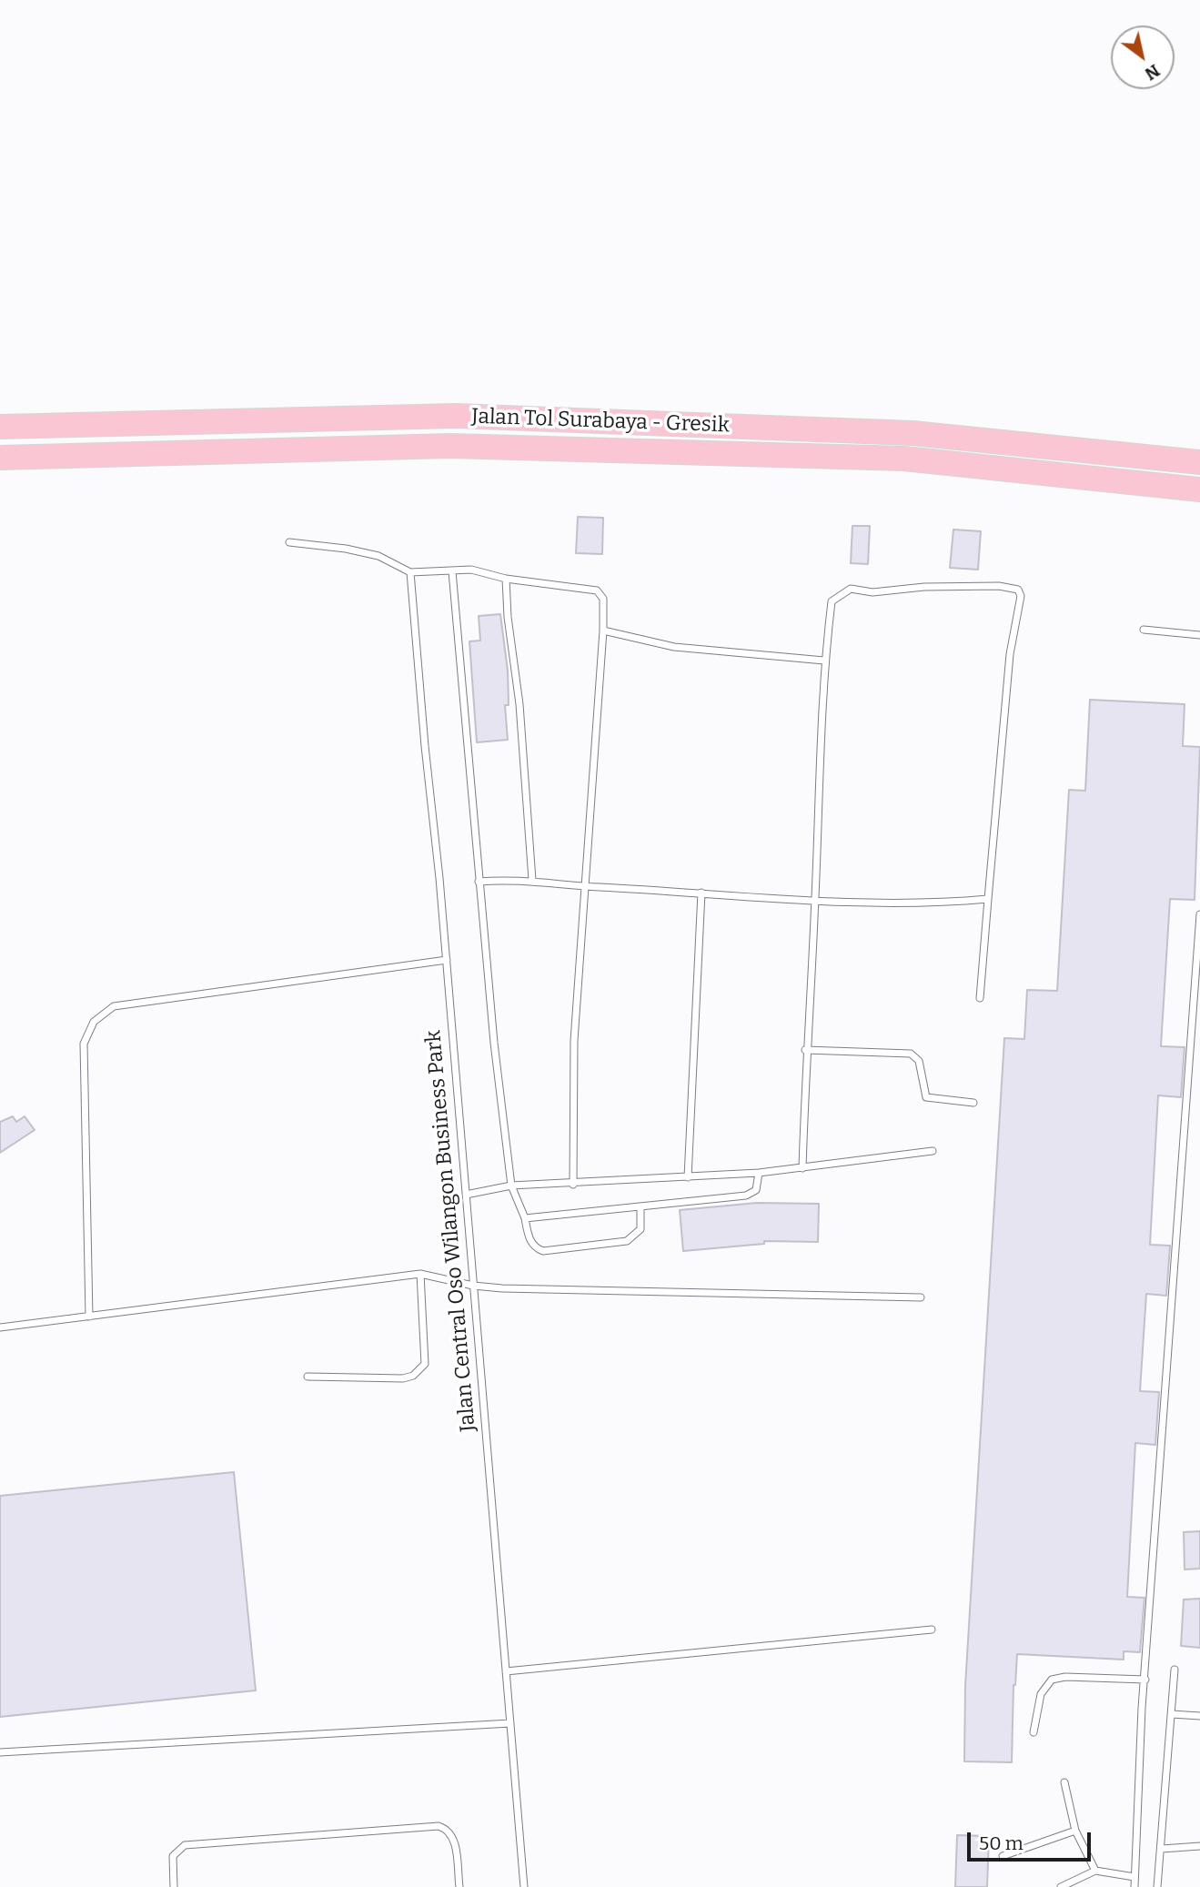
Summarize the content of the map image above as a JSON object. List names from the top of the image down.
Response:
{
  "streets": {
    "highway": ["Jalan Tol Surabaya - Gresik"],
    "lane": ["Jalan Central Oso Wilangon Business Park"]
  },
  "scale_bar": "50 m",
  "north": "bottom right"
}
